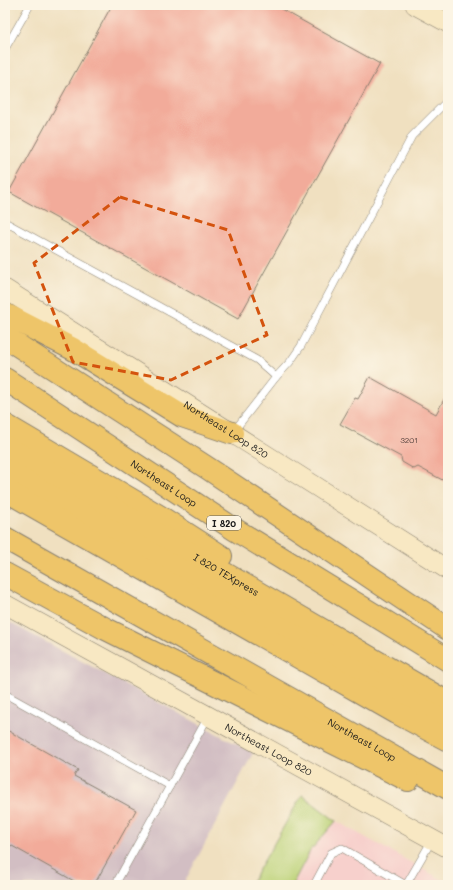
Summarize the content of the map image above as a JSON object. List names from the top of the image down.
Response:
{
  "streets": {
    "highway": ["Northeast Loop", "I 820", "I 820 TEXpress"],
    "main road": ["Northeast Loop 820"]
  },
  "house_numbers": ["3201"]
}
